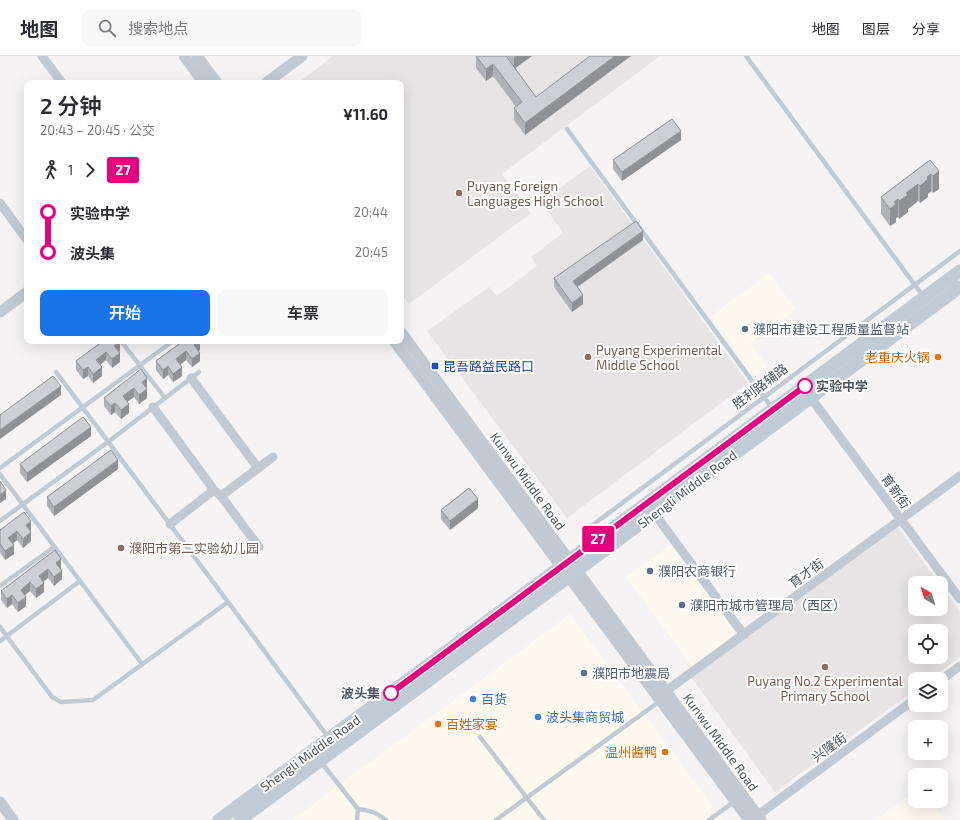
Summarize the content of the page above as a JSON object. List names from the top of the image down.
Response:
{
  "streets": {
    "main road": ["Shengli Middle Road"],
    "street": [
      "Kunwu Middle Road",
      "育新街",
      "育才街",
      "兴隆街"
    ],
    "lane": ["胜利路辅路"]
  },
  "crossings": [
    ["胜利路辅路", "Shengli Middle Road"],
    ["Kunwu Middle Road", "Shengli Middle Road"],
    ["Kunwu Middle Road", "育才街"],
    ["Kunwu Middle Road", "兴隆街"],
    ["Shengli Middle Road", "育新街"],
    ["育新街", "育才街"]
  ],
  "places": {
    "other": [
      "Puyang Foreign Languages High School",
      "濮阳市建设工程质量监督站",
      "Puyang Experimental Middle School",
      "老重庆火锅",
      "实验中学",
      "濮阳市第二实验幼儿园",
      "濮阳农商银行",
      "濮阳市城市管理局（西区）",
      "Puyang No.2 Experimental Primary School",
      "濮阳市地震局",
      "波头集",
      "百货",
      "波头集商贸城",
      "百姓家宴",
      "温州酱鸭"
    ],
    "transit": ["昆吾路益民路口"]
  },
  "lines": ["bus line 27"],
  "north": "top left",
  "page": {
    "header": "地图",
    "search": "搜索地点",
    "nav": ["地图", "图层", "分享"],
    "on_map": "27",
    "heading": ["2 分钟", "20:43 – 20:45 · 公交", "¥11.60"],
    "legs": ["1", "27"],
    "list": [
      {
        "name": "实验中学",
        "value": "20:44"
      },
      {
        "name": "波头集",
        "value": "20:45"
      }
    ],
    "buttons": ["开始", "车票"],
    "map_buttons": ["+", "−"]
  }
}
